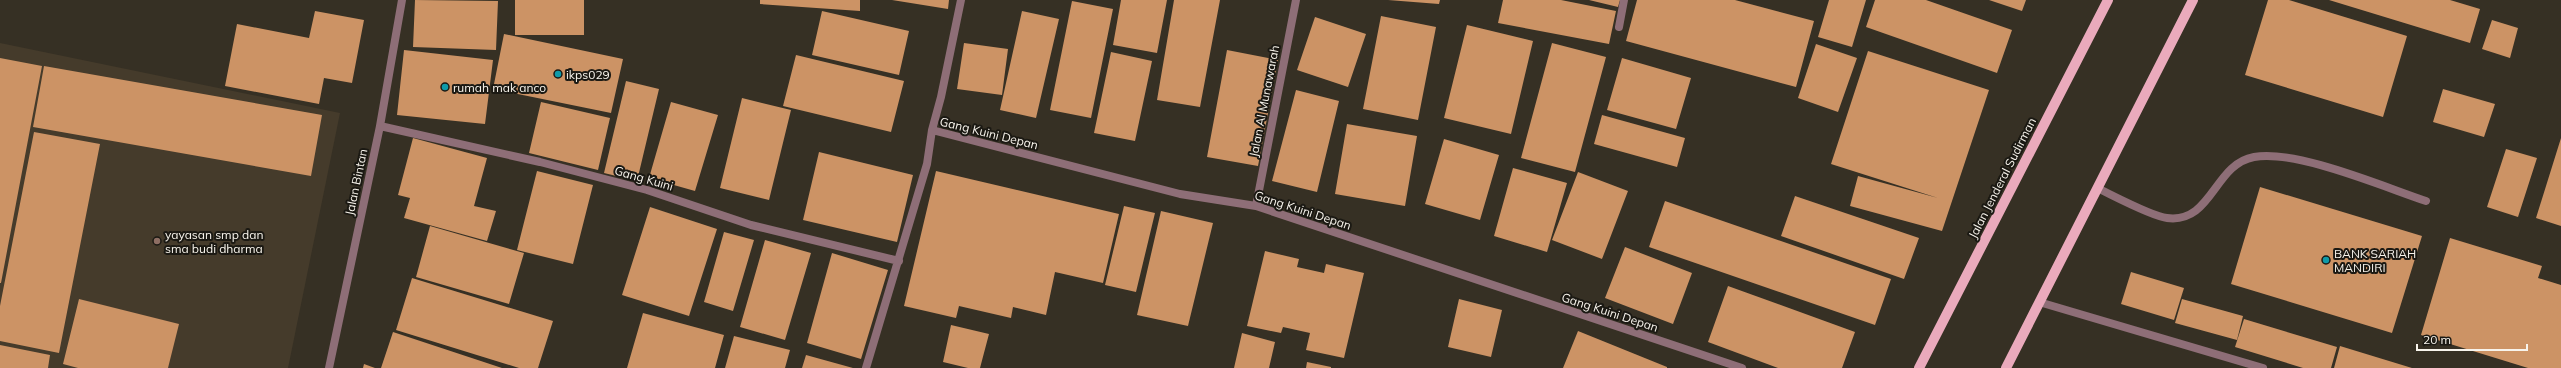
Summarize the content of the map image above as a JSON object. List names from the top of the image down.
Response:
{
  "streets": {
    "main road": ["Jalan Jenderal Sudirman"],
    "street": [
      "Jalan Al Munawarah",
      "Gang Kuini Depan",
      "Gang Kuini",
      "Jalan Bintan"
    ]
  },
  "crossings": [
    ["Jalan Al Munawarah", "Gang Kuini Depan"],
    ["Gang Kuini Depan", "Gang Kuini"],
    ["Gang Kuini", "Jalan Bintan"]
  ],
  "places": [
    "ikps029",
    "rumah mak anco",
    "yayasan smp dan sma budi dharma",
    "BANK SARIAH MANDIRI"
  ],
  "scale_bar": "20 m"
}
